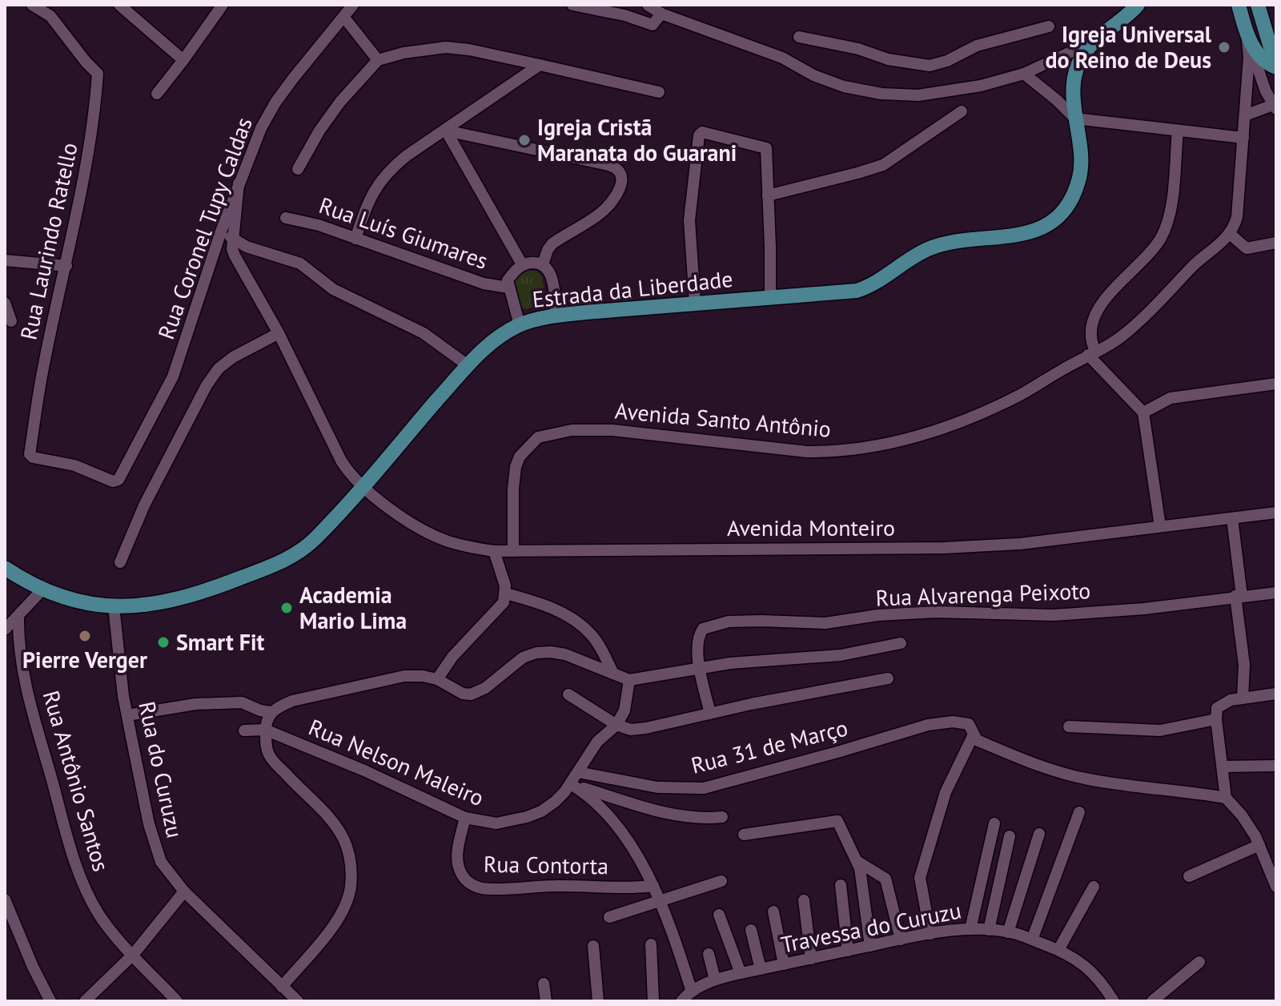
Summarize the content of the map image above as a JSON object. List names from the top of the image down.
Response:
{
  "streets": {
    "main road": ["Estrada da Liberdade"],
    "street": [
      "Rua Coronel Tupy Caldas",
      "Rua Luís Giumares",
      "Rua Laurindo Ratello",
      "Avenida Santo Antônio",
      "Avenida Monteiro",
      "Rua Alvarenga Peixoto",
      "Rua 31 de Março",
      "Rua Nelson Maleiro",
      "Rua do Curuzu",
      "Rua Antônio Santos",
      "Rua Contorta",
      "Travessa do Curuzu"
    ]
  },
  "crossings": [
    ["Rua Coronel Tupy Caldas", "Rua Laurindo Ratello"],
    ["Estrada da Liberdade", "Avenida Monteiro"],
    ["Estrada da Liberdade", "Rua do Curuzu"],
    ["Avenida Santo Antônio", "Avenida Monteiro"],
    ["Rua 31 de Março", "Rua Nelson Maleiro"],
    ["Rua Nelson Maleiro", "Rua Contorta"]
  ],
  "places": [
    "Igreja Universal do Reino de Deus",
    "Igreja Cristã Maranata do Guarani",
    "Academia Mario Lima",
    "Pierre Verger",
    "Smart Fit"
  ]
}
